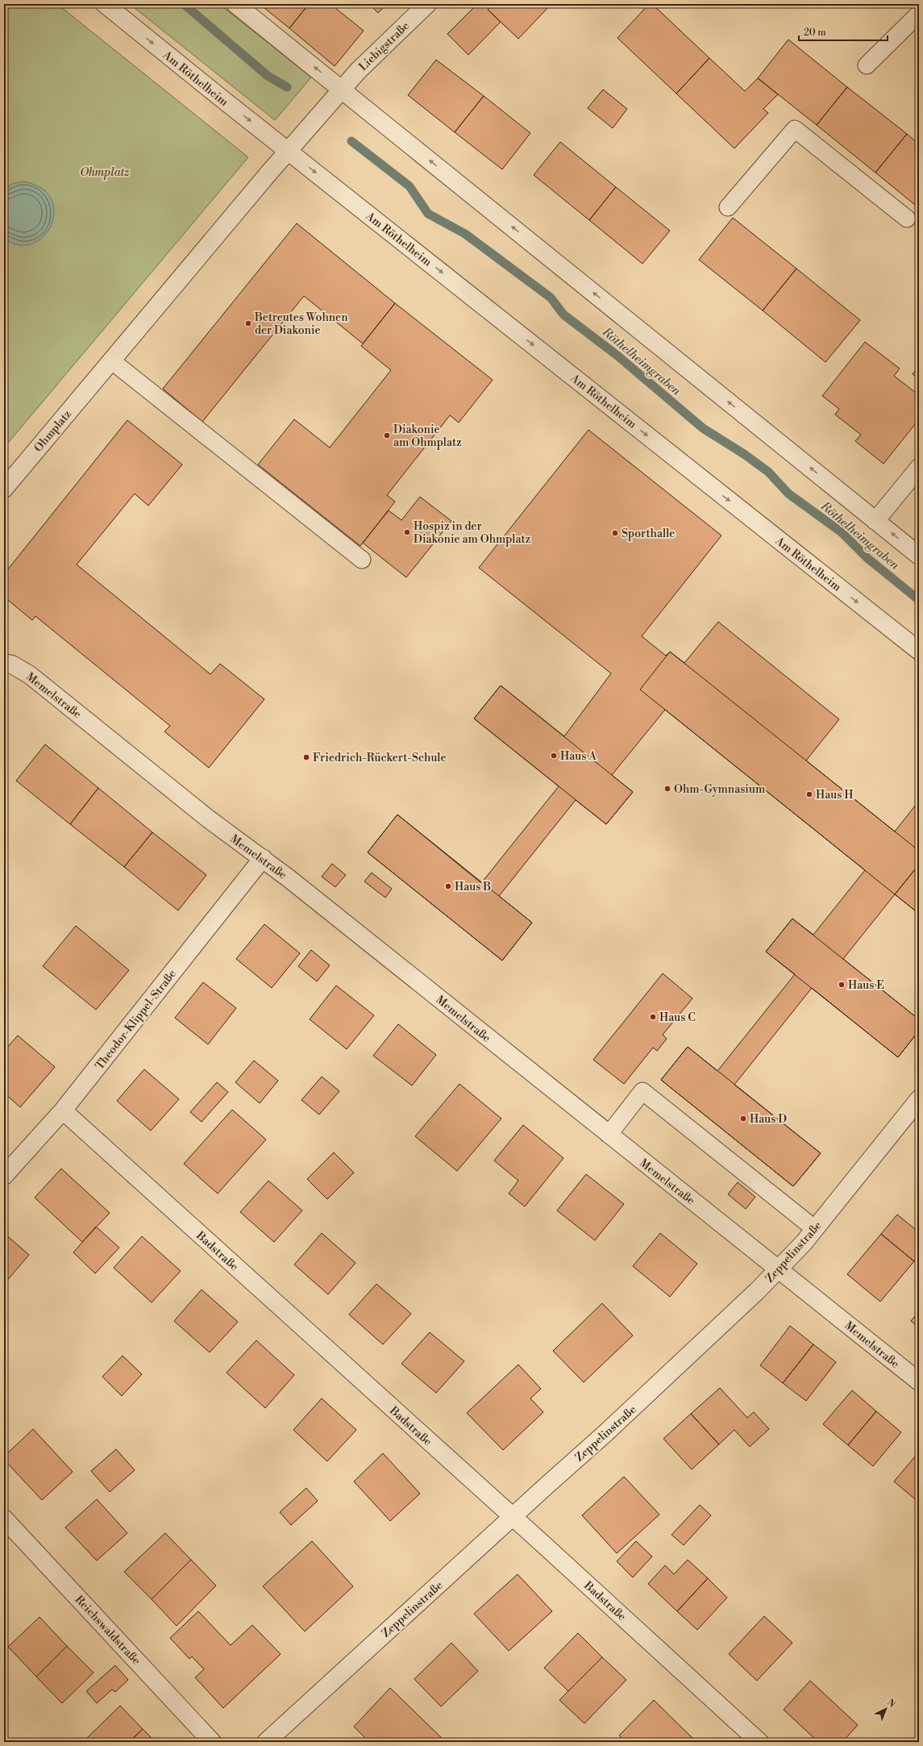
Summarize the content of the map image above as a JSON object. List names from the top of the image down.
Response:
{
  "streets": {
    "street": [
      "Liebigstraße",
      "Am Röthelheim",
      "Ohmplatz",
      "Memelstraße",
      "Theodor-Klippel-Straße",
      "Badstraße",
      "Zeppelinstraße",
      "Reichswaldstraße"
    ]
  },
  "crossings": [
    ["Am Röthelheim", "Ohmplatz"],
    ["Memelstraße", "Theodor-Klippel-Straße"],
    ["Memelstraße", "Zeppelinstraße"],
    ["Theodor-Klippel-Straße", "Badstraße"],
    ["Badstraße", "Zeppelinstraße"]
  ],
  "water": ["Röthelheimgraben"],
  "parks": ["Ohmplatz"],
  "places": [
    "Betreutes Wohnen der Diakonie",
    "Diakonie am Ohmplatz",
    "Hospiz in der Diakonie am Ohmplatz",
    "Sporthalle",
    "Haus A",
    "Friedrich-Rückert-Schule",
    "Ohm-Gymnasium",
    "Haus H",
    "Haus B",
    "Haus E",
    "Haus C",
    "Haus D"
  ],
  "scale_bar": "20 m",
  "north": "top right"
}
